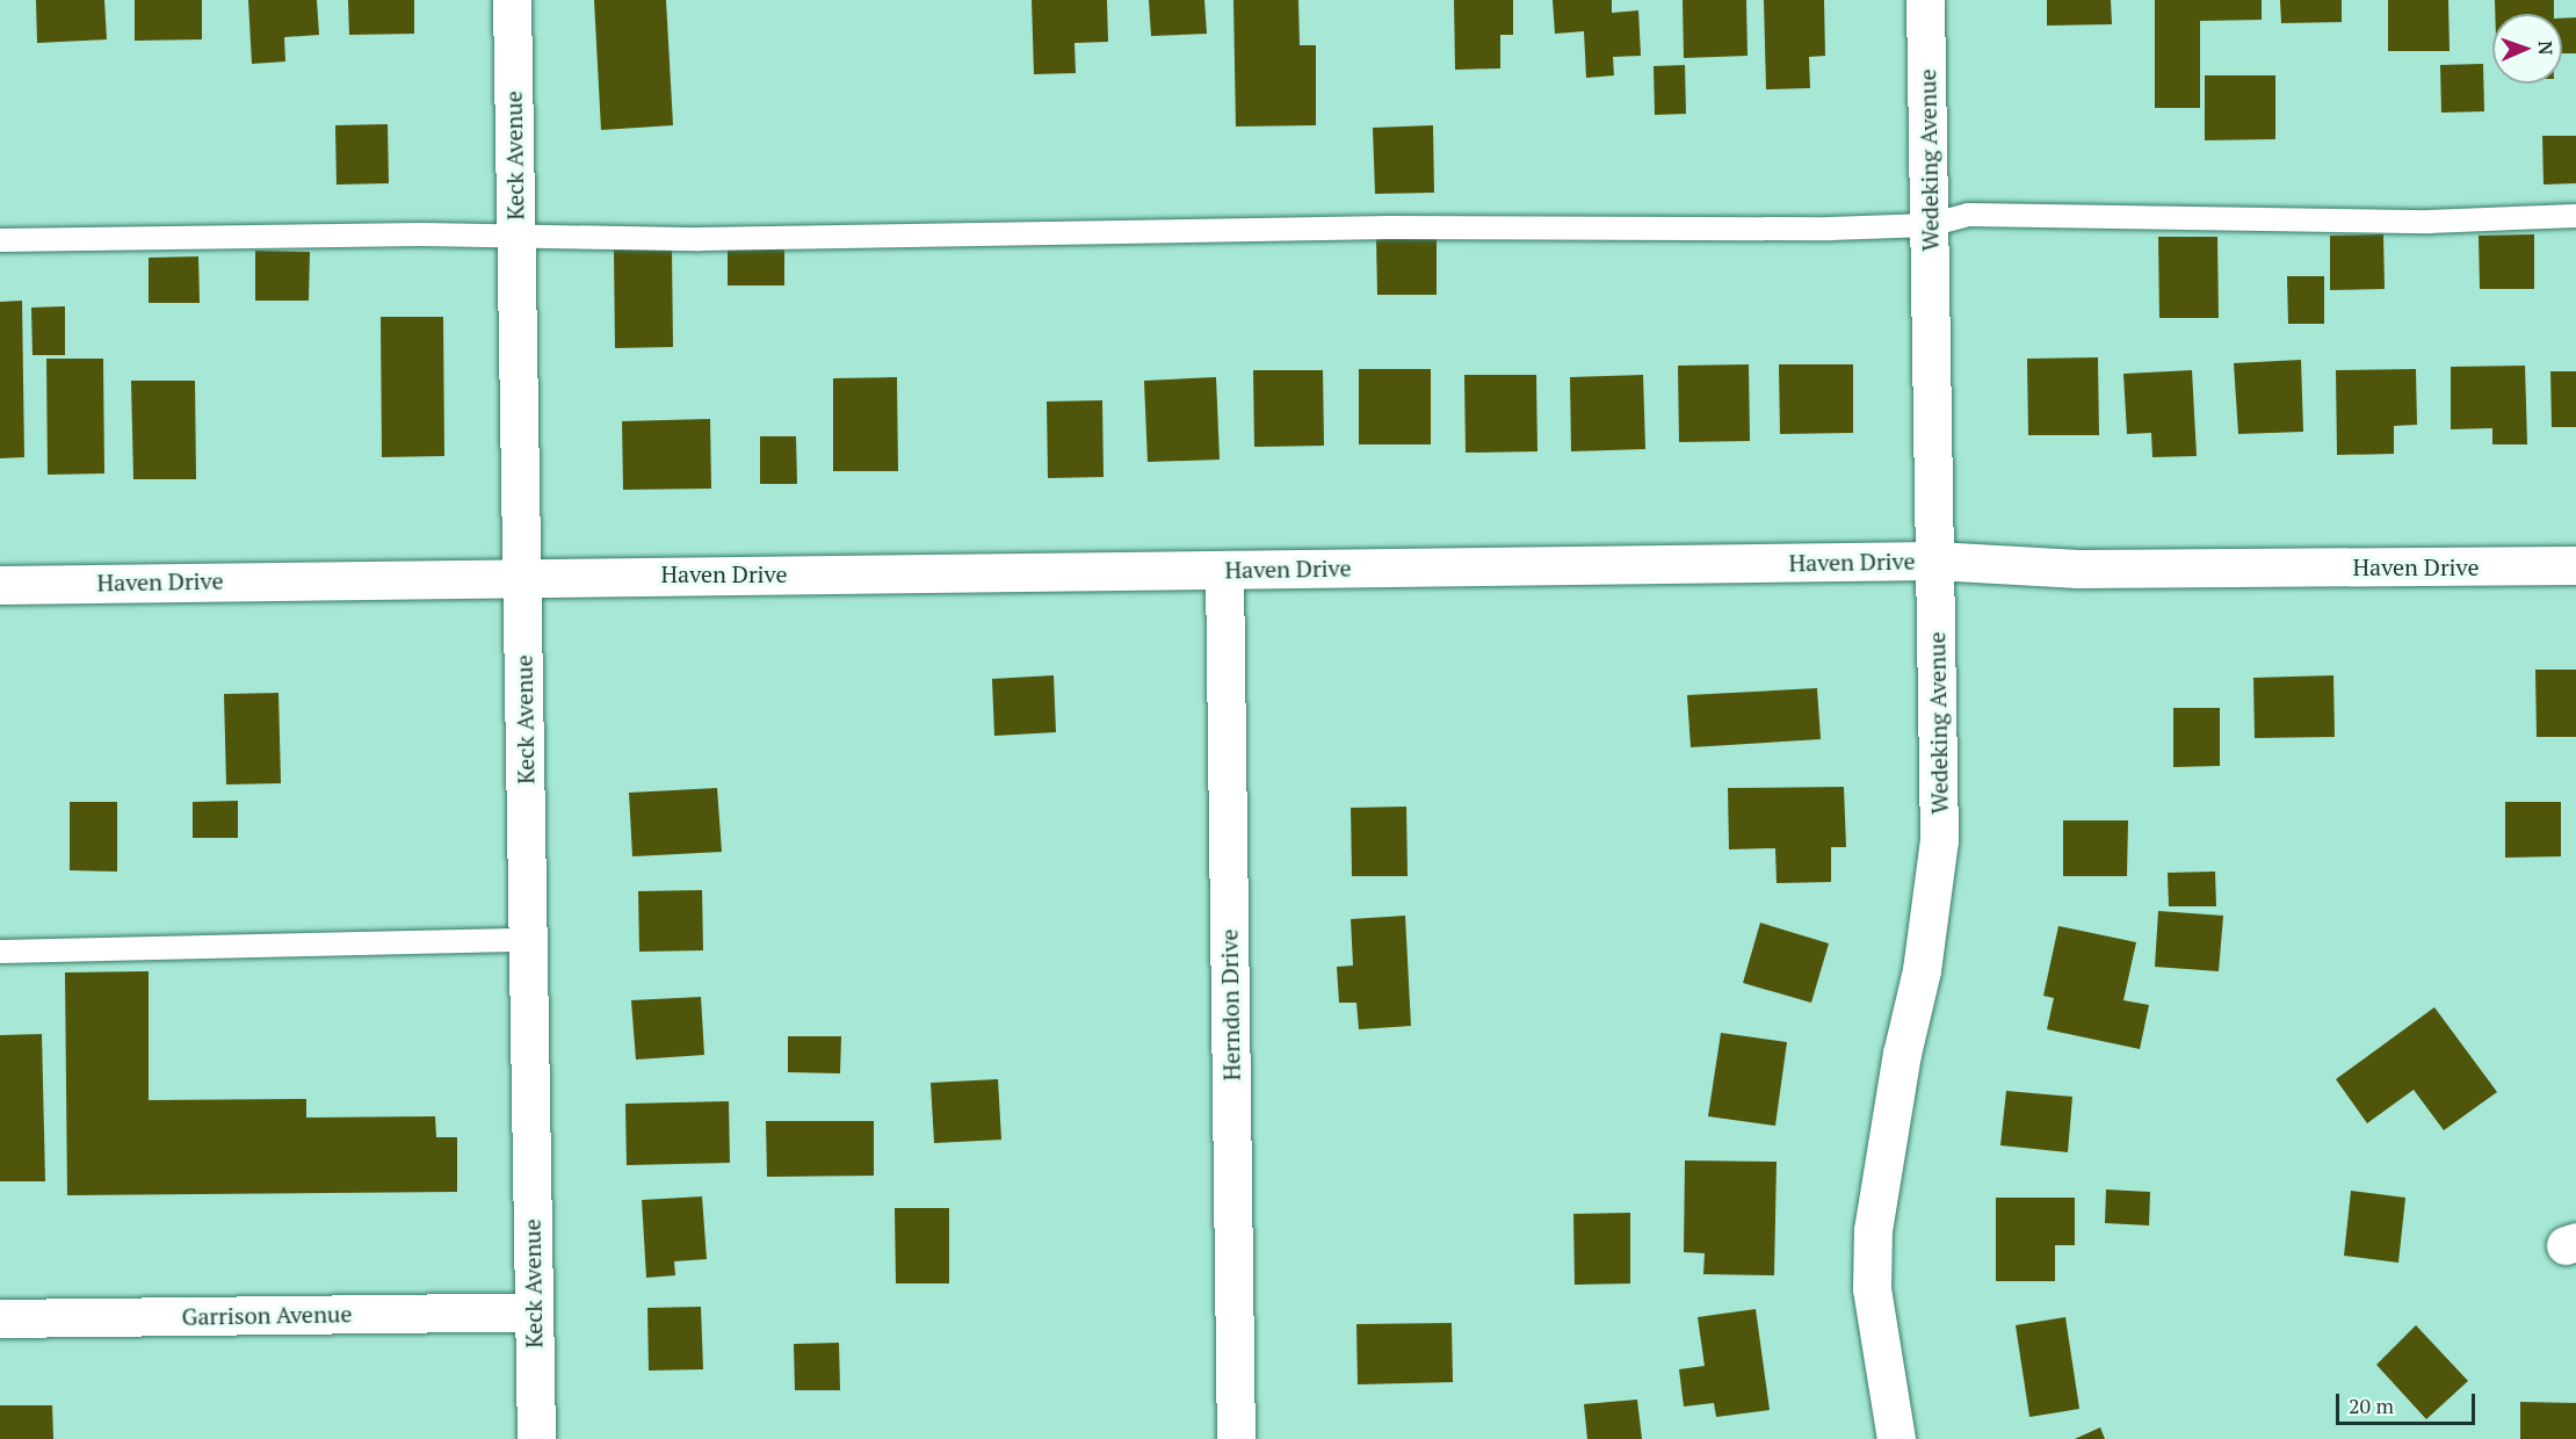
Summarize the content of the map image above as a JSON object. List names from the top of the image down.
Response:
{
  "streets": {
    "street": [
      "Keck Avenue",
      "Wedeking Avenue",
      "Haven Drive",
      "Herndon Drive",
      "Garrison Avenue"
    ]
  },
  "crossings": [
    ["Keck Avenue", "Haven Drive"],
    ["Keck Avenue", "Garrison Avenue"],
    ["Wedeking Avenue", "Haven Drive"],
    ["Haven Drive", "Herndon Drive"]
  ],
  "scale_bar": "20 m",
  "north": "right"
}
